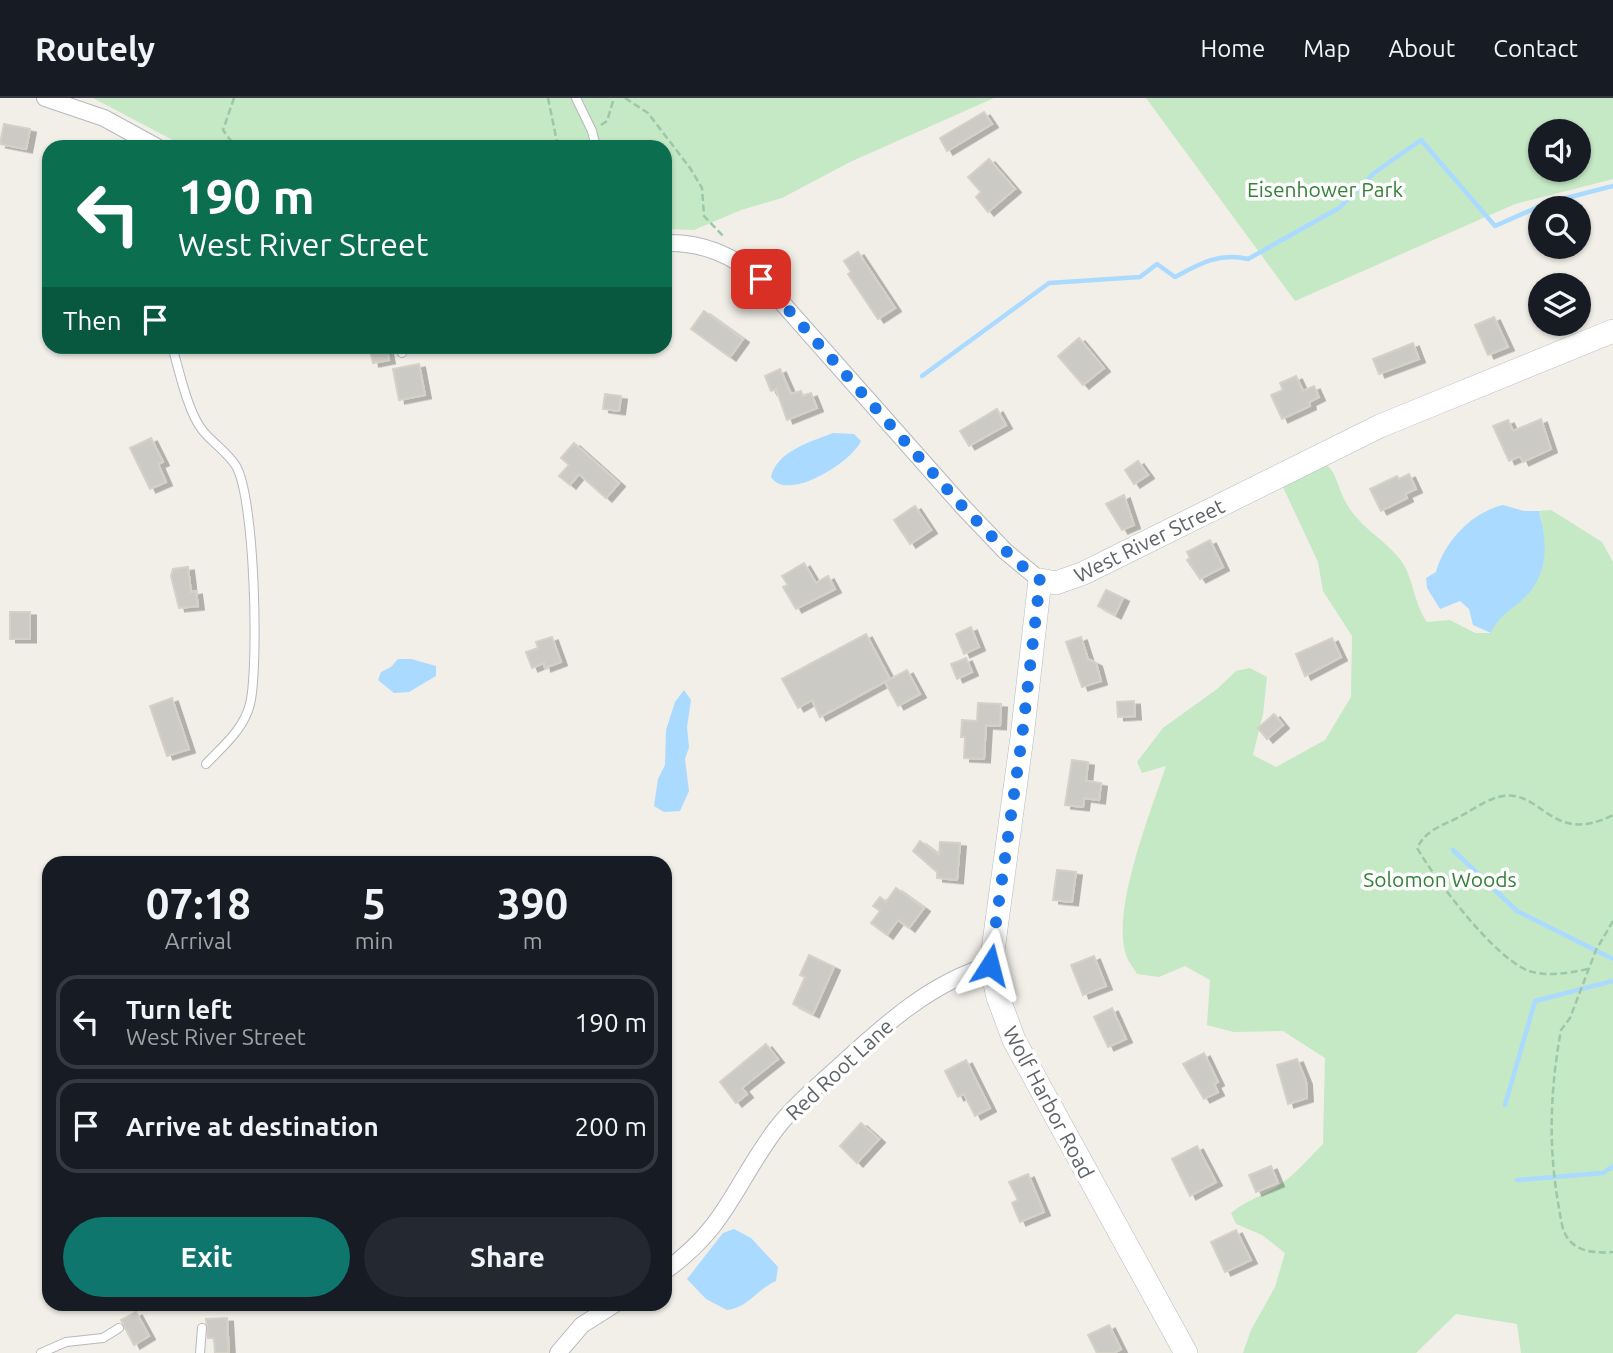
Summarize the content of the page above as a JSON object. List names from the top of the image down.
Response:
{
  "streets": {
    "street": ["West River Street", "Red Root Lane", "Wolf Harbor Road"]
  },
  "crossings": [
    ["West River Street", "Wolf Harbor Road"],
    ["Red Root Lane", "Wolf Harbor Road"]
  ],
  "parks": ["Eisenhower Park", "Solomon Woods"],
  "page": {
    "header": "Routely",
    "nav": [
      "Home",
      "Map",
      "About",
      "Contact"
    ],
    "turn": ["190 m", "West River Street"],
    "then": "Then",
    "eta": [
      "07:18",
      "Arrival",
      "5",
      "min",
      "390",
      "m"
    ],
    "list": [
      {
        "name": "Turn left",
        "note": "West River Street",
        "value": "190 m"
      },
      {
        "name": "Arrive at destination",
        "value": "200 m"
      }
    ],
    "buttons": ["Exit", "Share"]
  }
}
